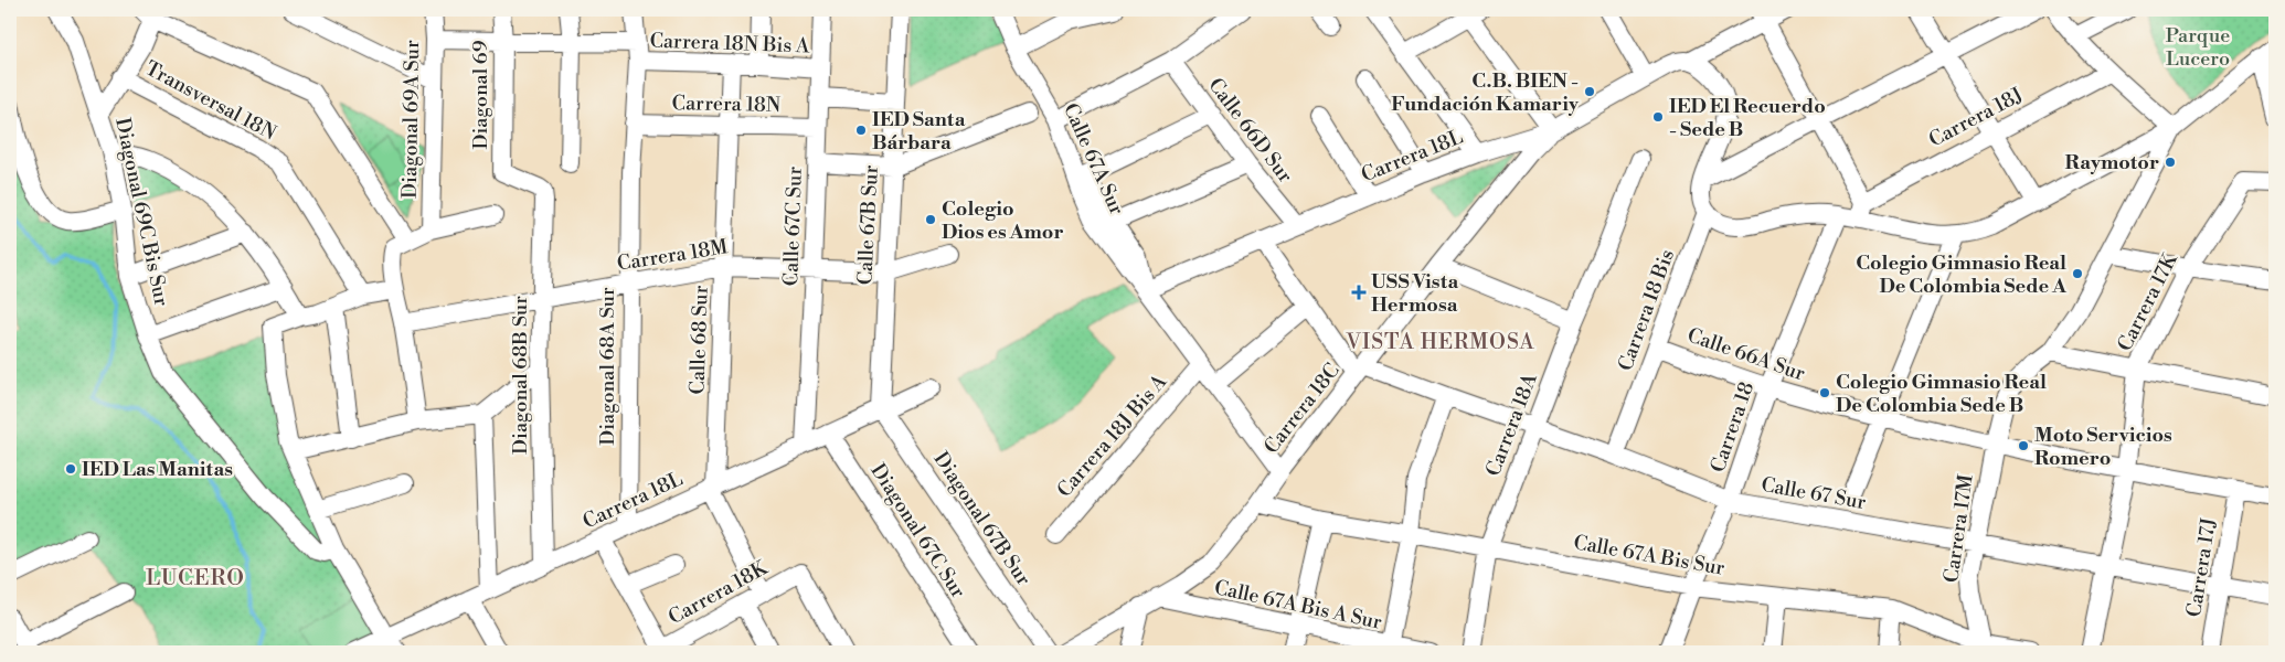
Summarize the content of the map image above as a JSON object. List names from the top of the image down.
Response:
{
  "streets": {
    "street": [
      "Carrera 18N Bis A",
      "Diagonal 69",
      "Transversal 18N",
      "Carrera 18N",
      "Carrera 18J",
      "Diagonal 69A Sur",
      "Calle 66D Sur",
      "Carrera 18L",
      "Calle 67A Sur",
      "Diagonal 69C Bis Sur",
      "Calle 67B Sur",
      "Calle 67C Sur",
      "Carrera 18M",
      "Carrera 17K",
      "Carrera 18 Bis",
      "Calle 68 Sur",
      "Calle 66A Sur",
      "Diagonal 68A Sur",
      "Diagonal 68B Sur",
      "Carrera 18C",
      "Carrera 18A",
      "Carrera 18",
      "Carrera 18J Bis A",
      "Calle 67 Sur",
      "Diagonal 67B Sur",
      "Carrera 17M",
      "Diagonal 67C Sur",
      "Calle 67A Bis Sur",
      "Carrera 17J",
      "Carrera 18K",
      "Calle 67A Bis A Sur"
    ]
  },
  "crossings": [
    ["Carrera 18N Bis A", "Diagonal 69"],
    ["Carrera 18N Bis A", "Diagonal 69A Sur"],
    ["Carrera 18N Bis A", "Calle 67C Sur"],
    ["Carrera 18N Bis A", "Calle 68 Sur"],
    ["Carrera 18N Bis A", "Diagonal 68A Sur"],
    ["Diagonal 69", "Diagonal 68B Sur"],
    ["Carrera 18N", "Calle 67C Sur"],
    ["Carrera 18N", "Calle 68 Sur"],
    ["Carrera 18N", "Diagonal 68A Sur"],
    ["Calle 66D Sur", "Carrera 18L"],
    ["Calle 66D Sur", "Calle 67A Sur"],
    ["Carrera 18L", "Calle 67A Sur"],
    ["Carrera 18L", "Calle 67B Sur"],
    ["Carrera 18L", "Calle 67C Sur"],
    ["Carrera 18L", "Calle 68 Sur"],
    ["Carrera 18L", "Diagonal 68A Sur"],
    ["Carrera 18L", "Diagonal 68B Sur"],
    ["Carrera 18L", "Carrera 18C"],
    ["Carrera 18L", "Diagonal 67B Sur"],
    ["Carrera 18L", "Diagonal 67C Sur"],
    ["Calle 67A Sur", "Carrera 18C"],
    ["Calle 67A Sur", "Carrera 18J Bis A"],
    ["Calle 67B Sur", "Carrera 18M"],
    ["Calle 67B Sur", "Diagonal 67B Sur"],
    ["Calle 67C Sur", "Carrera 18M"],
    ["Carrera 18M", "Calle 68 Sur"],
    ["Carrera 18M", "Diagonal 68A Sur"],
    ["Carrera 18M", "Diagonal 68B Sur"],
    ["Carrera 17K", "Calle 66A Sur"],
    ["Carrera 17K", "Calle 67 Sur"],
    ["Carrera 18 Bis", "Calle 66A Sur"],
    ["Carrera 18 Bis", "Calle 67 Sur"],
    ["Calle 66A Sur", "Carrera 18"],
    ["Calle 66A Sur", "Carrera 17M"],
    ["Calle 66A Sur", "Carrera 17J"],
    ["Carrera 18C", "Calle 67 Sur"],
    ["Carrera 18C", "Calle 67A Bis Sur"],
    ["Carrera 18C", "Calle 67A Bis A Sur"],
    ["Carrera 18A", "Calle 67 Sur"],
    ["Carrera 18A", "Calle 67A Bis Sur"],
    ["Carrera 18", "Calle 67 Sur"],
    ["Carrera 18", "Calle 67A Bis Sur"],
    ["Calle 67 Sur", "Carrera 17M"],
    ["Calle 67 Sur", "Carrera 17J"],
    ["Carrera 17M", "Calle 67A Bis Sur"]
  ],
  "districts": ["VISTA HERMOSA", "LUCERO"],
  "parks": ["Parque Lucero"],
  "places": {
    "other": [
      "C.B. BIEN - Fundación Kamariy",
      "IED El Recuerdo - Sede B",
      "IED Santa Bárbara",
      "Raymotor",
      "Colegio Dios es Amor",
      "Colegio Gimnasio Real De Colombia Sede A",
      "Colegio Gimnasio Real De Colombia Sede B",
      "Moto Servicios Romero",
      "IED Las Manitas"
    ],
    "health": ["USS Vista Hermosa"]
  }
}
